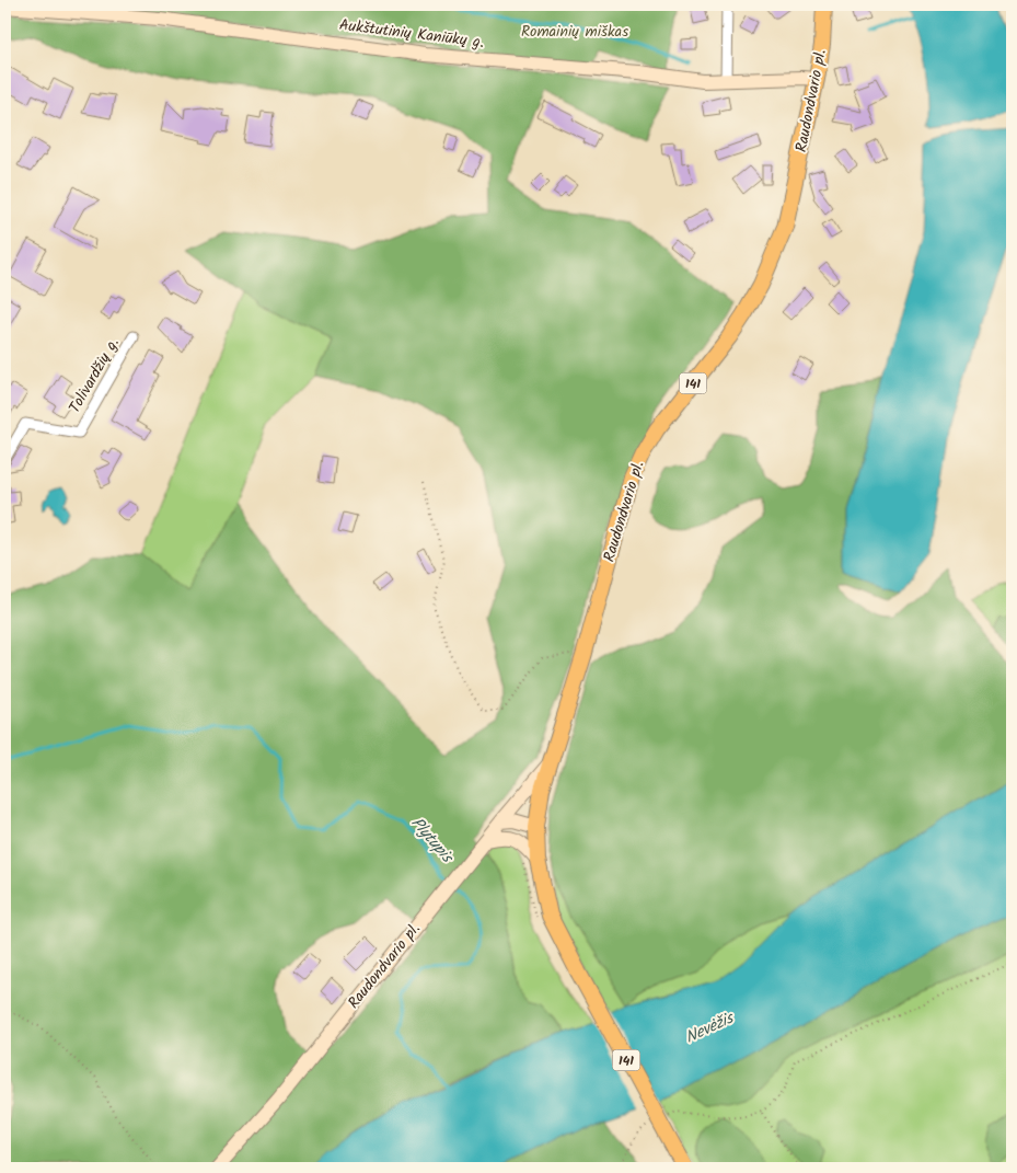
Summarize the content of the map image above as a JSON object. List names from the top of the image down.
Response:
{
  "streets": {
    "main road": ["Raudondvario pl.", "141"],
    "street": ["Aukštutinių Kaniūkų g.", "Tolivardžių g."]
  },
  "crossings": [
    ["Aukštutinių Kaniūkų g.", "Raudondvario pl."],
    ["Raudondvario pl.", "141"]
  ],
  "water": ["Plytupis", "Nevėžis"],
  "parks": ["Romainių miškas"]
}
